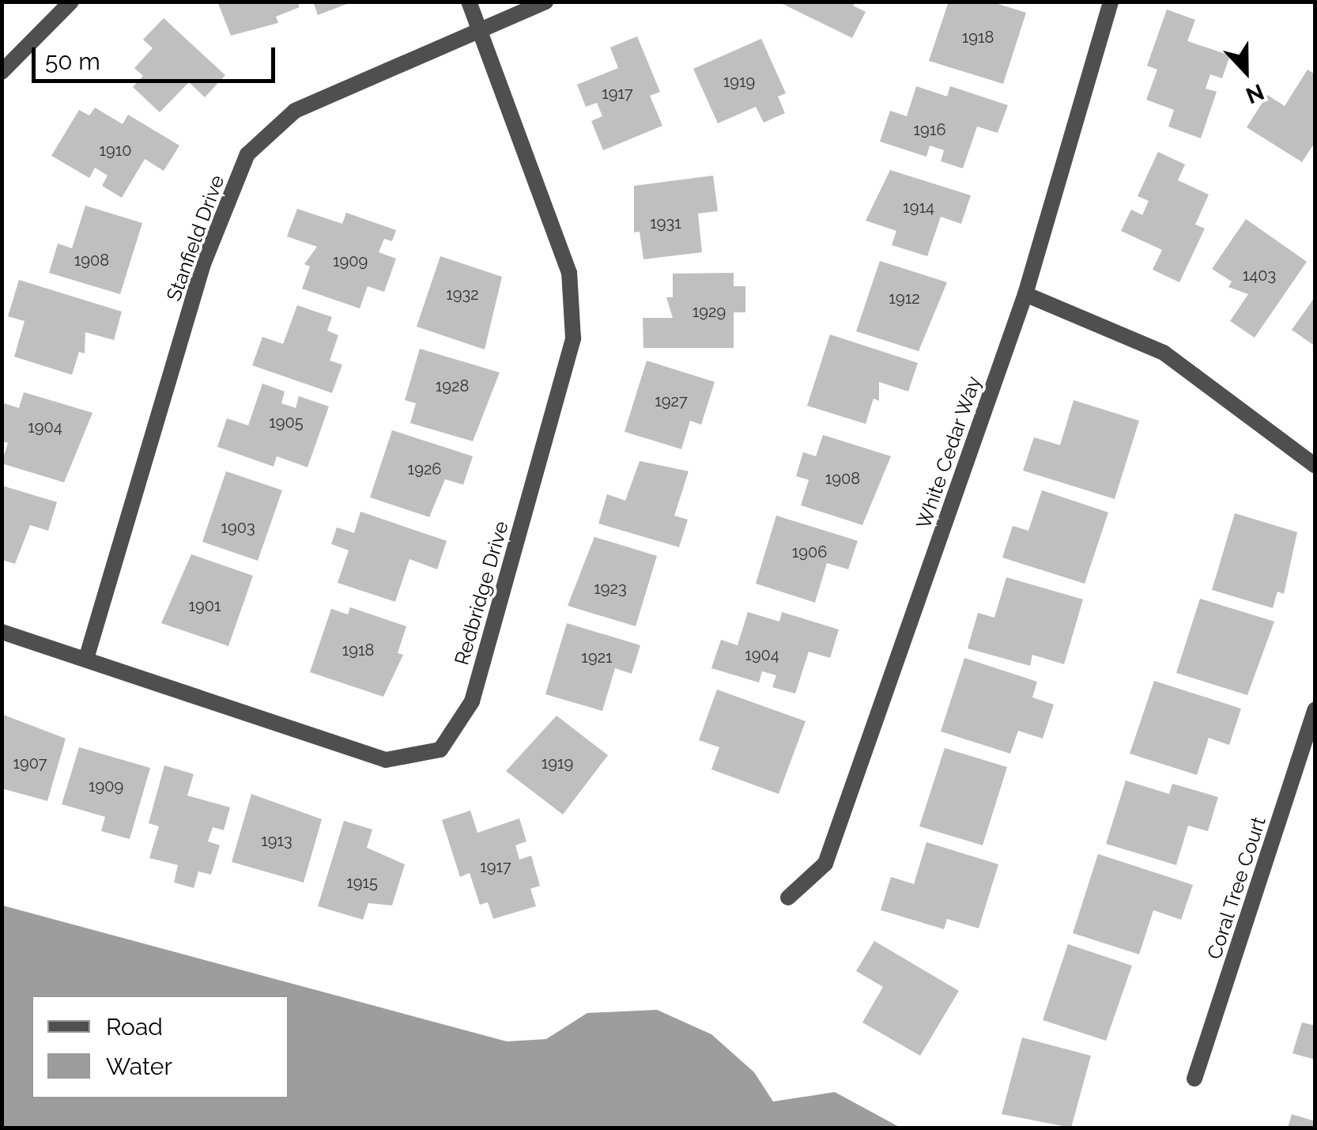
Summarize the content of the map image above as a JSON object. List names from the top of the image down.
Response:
{
  "streets": {
    "street": [
      "Stanfield Drive",
      "White Cedar Way",
      "Redbridge Drive",
      "Coral Tree Court"
    ]
  },
  "crossings": [
    ["Stanfield Drive", "Redbridge Drive"]
  ],
  "house_numbers": [
    "1918",
    "1919",
    "1917",
    "1916",
    "1910",
    "1914",
    "1931",
    "1908",
    "1909",
    "1403",
    "1932",
    "1912",
    "1929",
    "1928",
    "1927",
    "1905",
    "1904",
    "1926",
    "1908",
    "1903",
    "1906",
    "1923",
    "1901",
    "1918",
    "1904",
    "1921",
    "1907",
    "1919",
    "1909",
    "1913",
    "1917",
    "1915"
  ],
  "legend": ["Road", "Water"],
  "scale_bar": "50 m",
  "north": "bottom"
}
